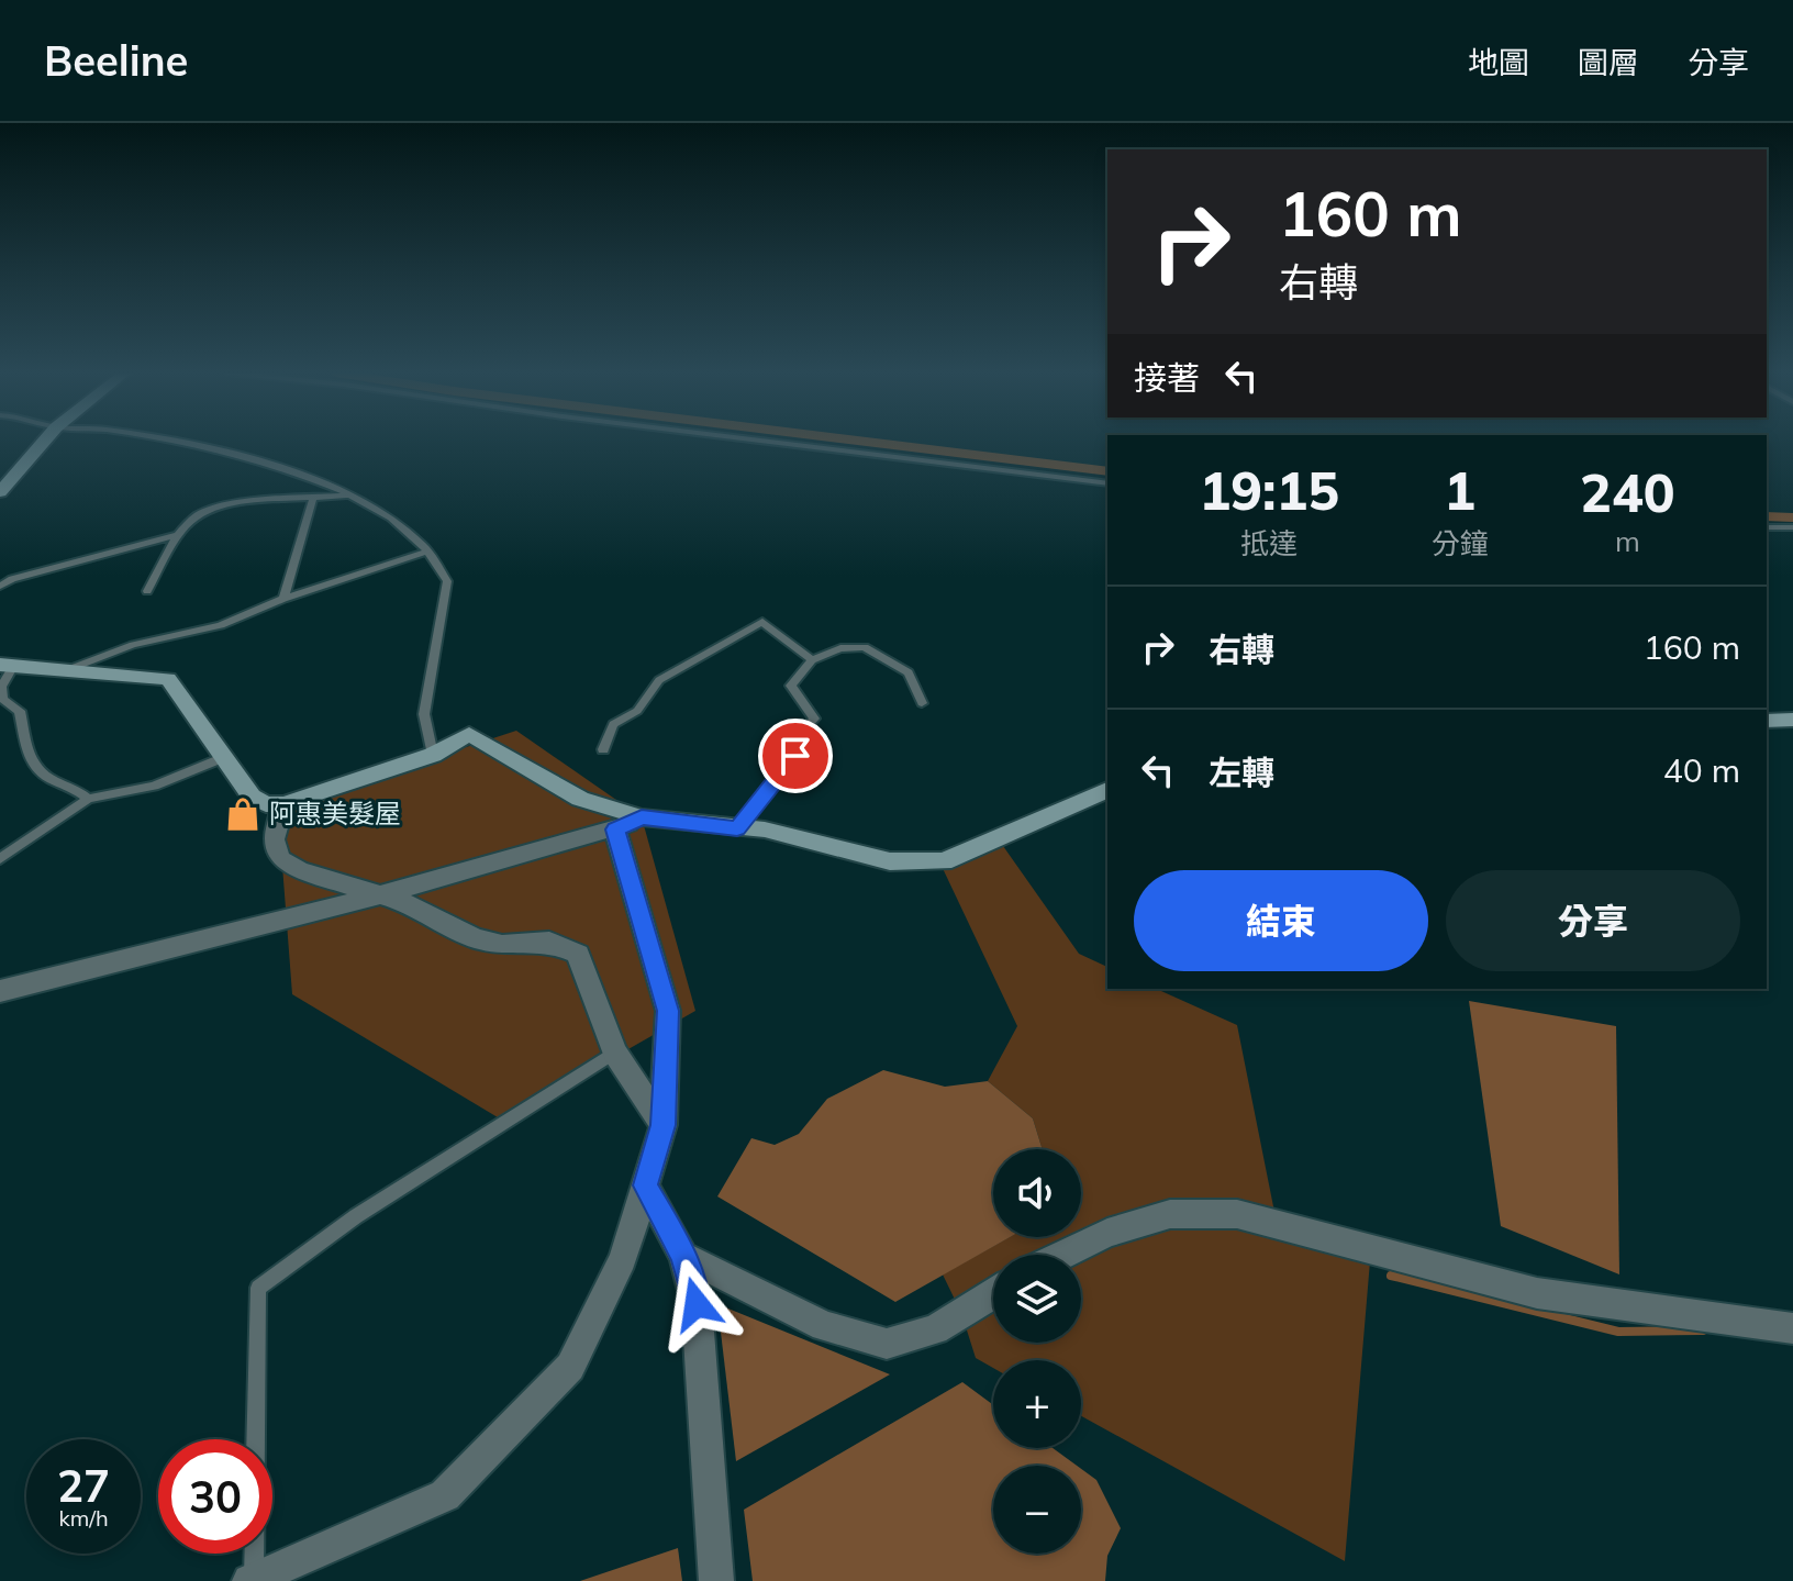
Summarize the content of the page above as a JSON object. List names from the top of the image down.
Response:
{
  "places": {
    "shop": ["阿惠美髮屋"]
  },
  "page": {
    "header": "Beeline",
    "nav": ["地圖", "圖層", "分享"],
    "turn": ["160 m", "右轉"],
    "then": "接著",
    "eta": [
      "19:15",
      "抵達",
      "1",
      "分鐘",
      "240",
      "m"
    ],
    "list": [
      {
        "name": "右轉",
        "value": "160 m"
      },
      {
        "name": "左轉",
        "value": "40 m"
      }
    ],
    "buttons": ["結束", "分享"],
    "map_buttons": ["+", "−"],
    "speed": "27 km/h",
    "limit": "30"
  }
}
